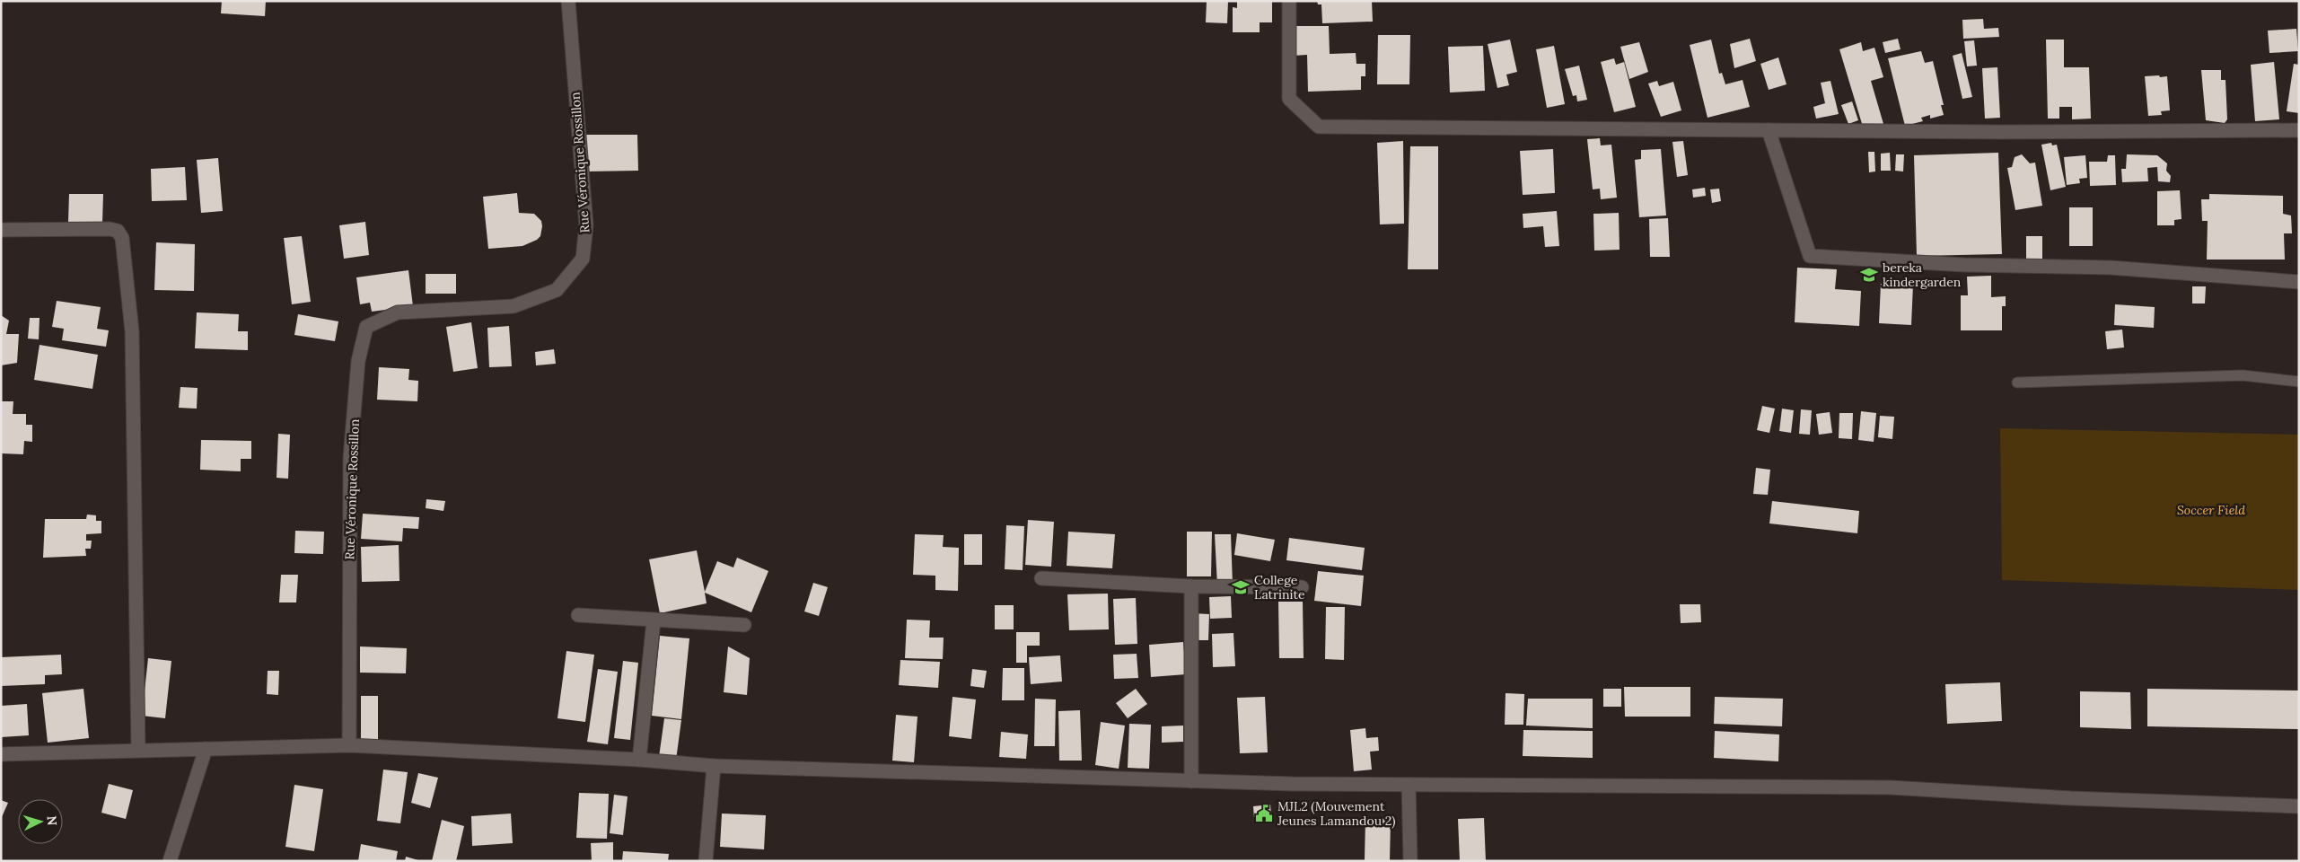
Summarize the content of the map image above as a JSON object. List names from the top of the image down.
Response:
{
  "streets": {
    "street": ["Rue Véronique Rossillon"]
  },
  "parks": ["Soccer Field"],
  "places": {
    "school or university": ["bereka kindergarden", "College Latrinite"],
    "public building": ["MJL2 (Mouvement Jeunes Lamandou 2)"]
  },
  "north": "right"
}
